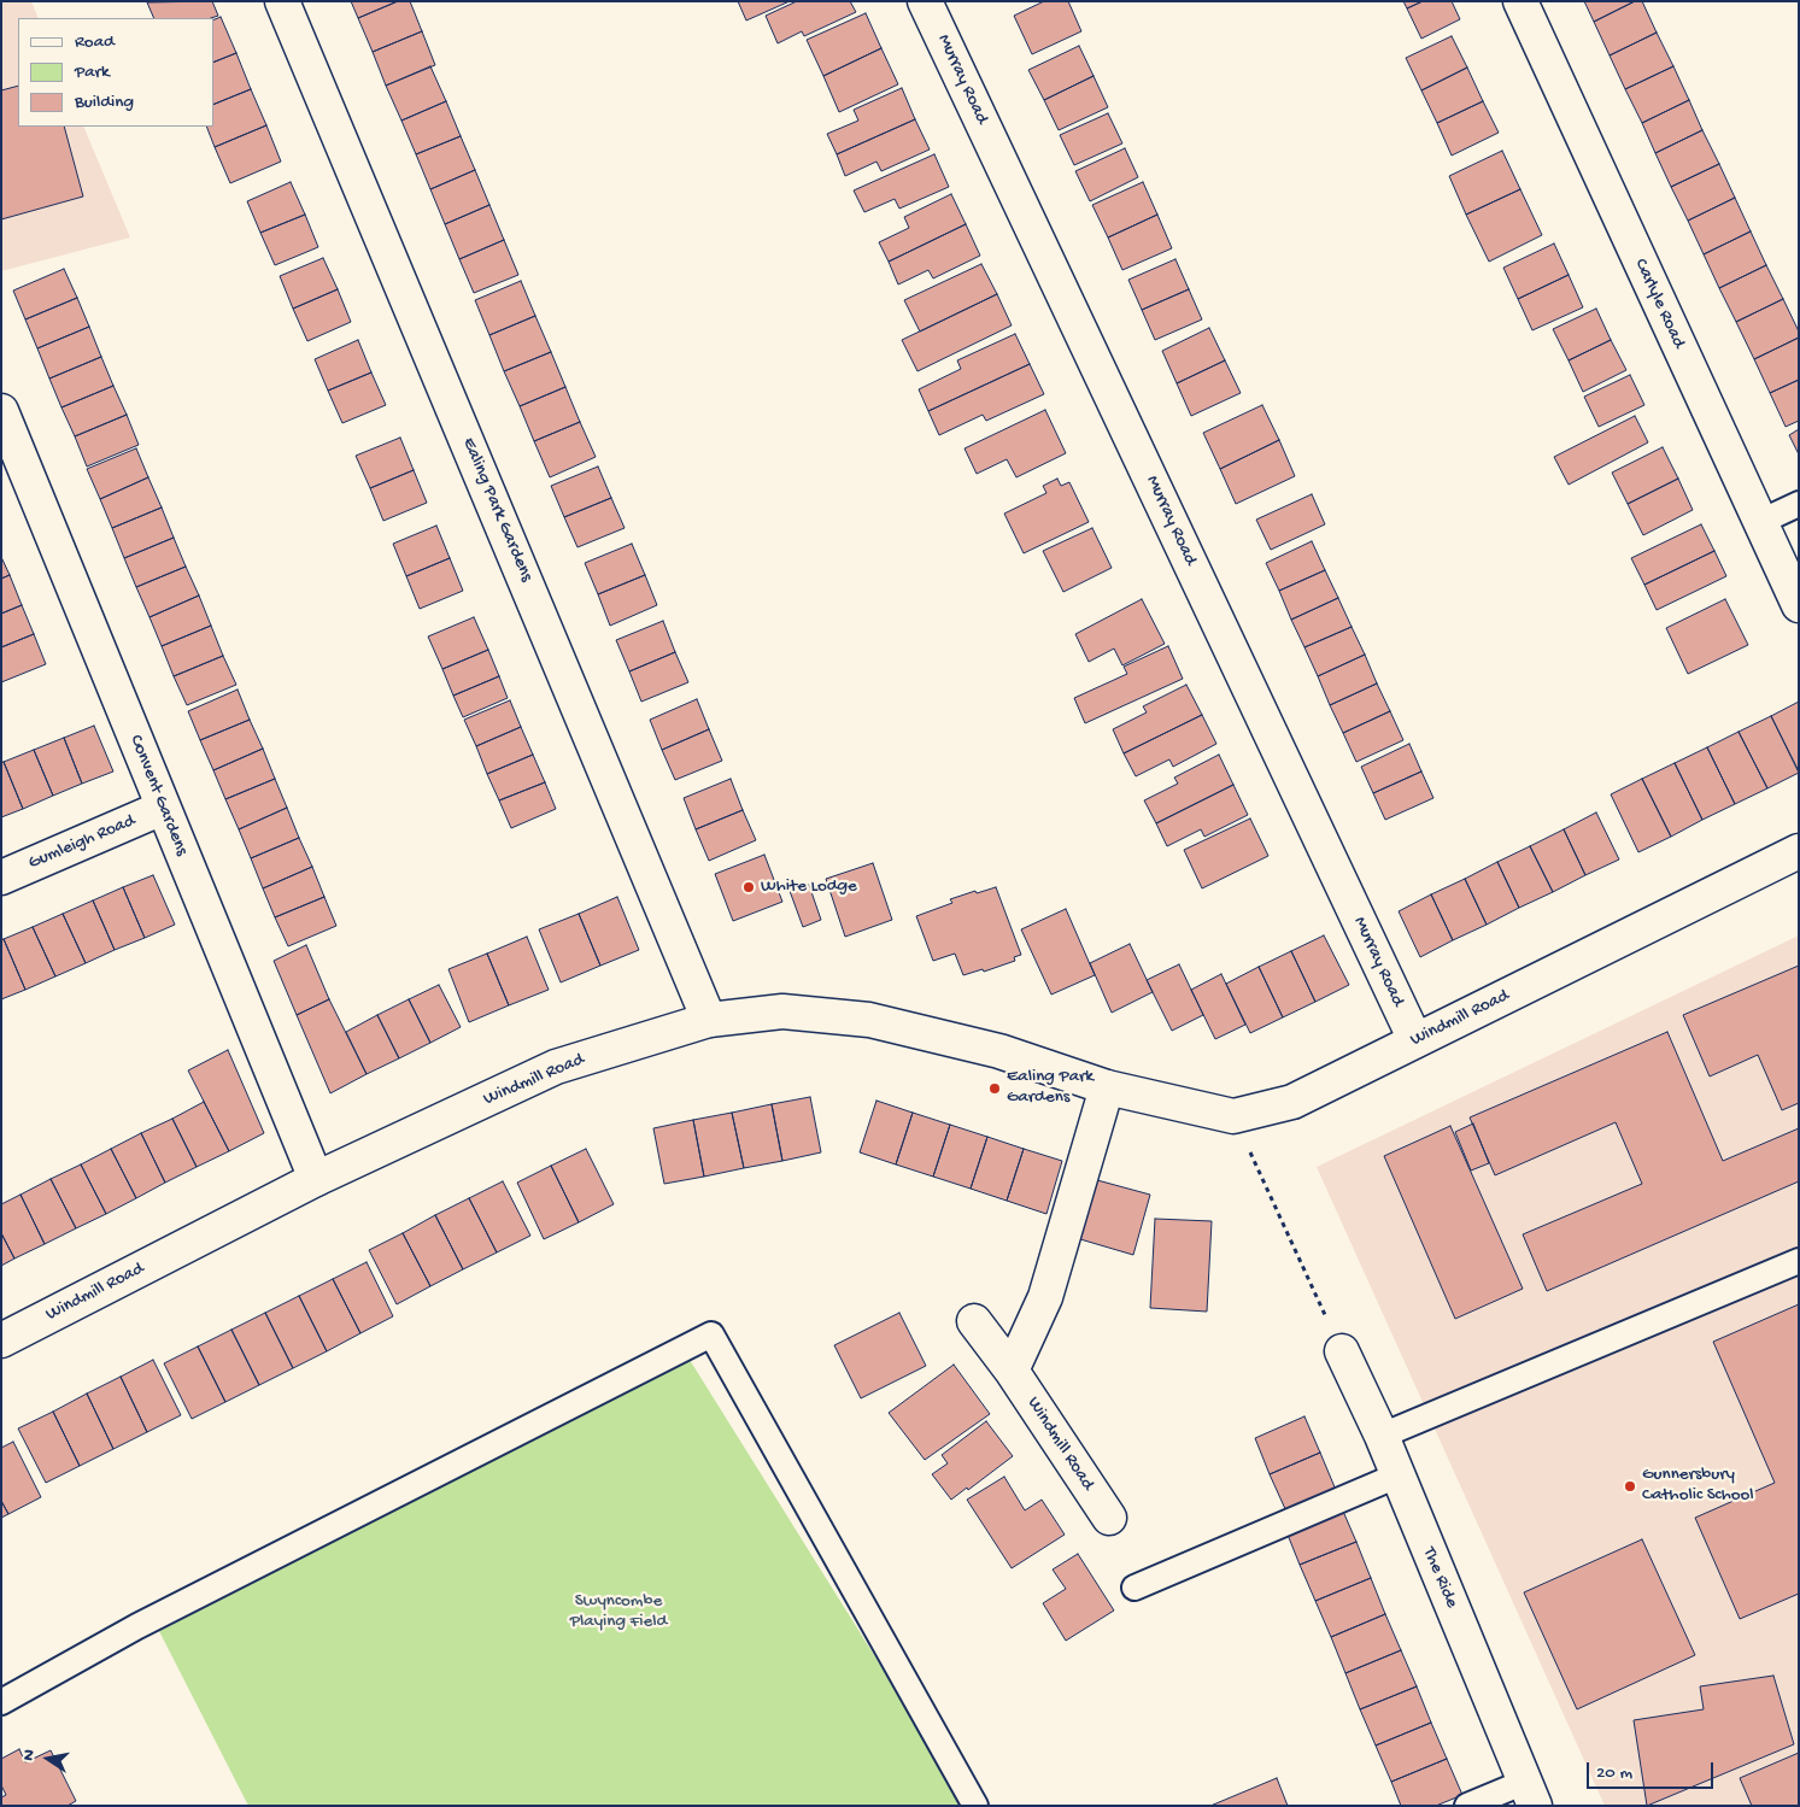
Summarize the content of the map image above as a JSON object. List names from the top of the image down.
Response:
{
  "streets": {
    "street": [
      "Murray Road",
      "Carlyle Road",
      "Ealing Park Gardens",
      "Convent Gardens",
      "Gumleigh Road",
      "Windmill Road",
      "The Ride"
    ]
  },
  "crossings": [
    ["Murray Road", "Windmill Road"],
    ["Ealing Park Gardens", "Windmill Road"],
    ["Convent Gardens", "Gumleigh Road"],
    ["Convent Gardens", "Windmill Road"]
  ],
  "parks": ["Swyncombe Playing Field"],
  "places": ["White Lodge", "Ealing Park Gardens", "Gunnersbury Catholic School"],
  "legend": ["Road", "Park", "Building"],
  "scale_bar": "20 m",
  "north": "left"
}
